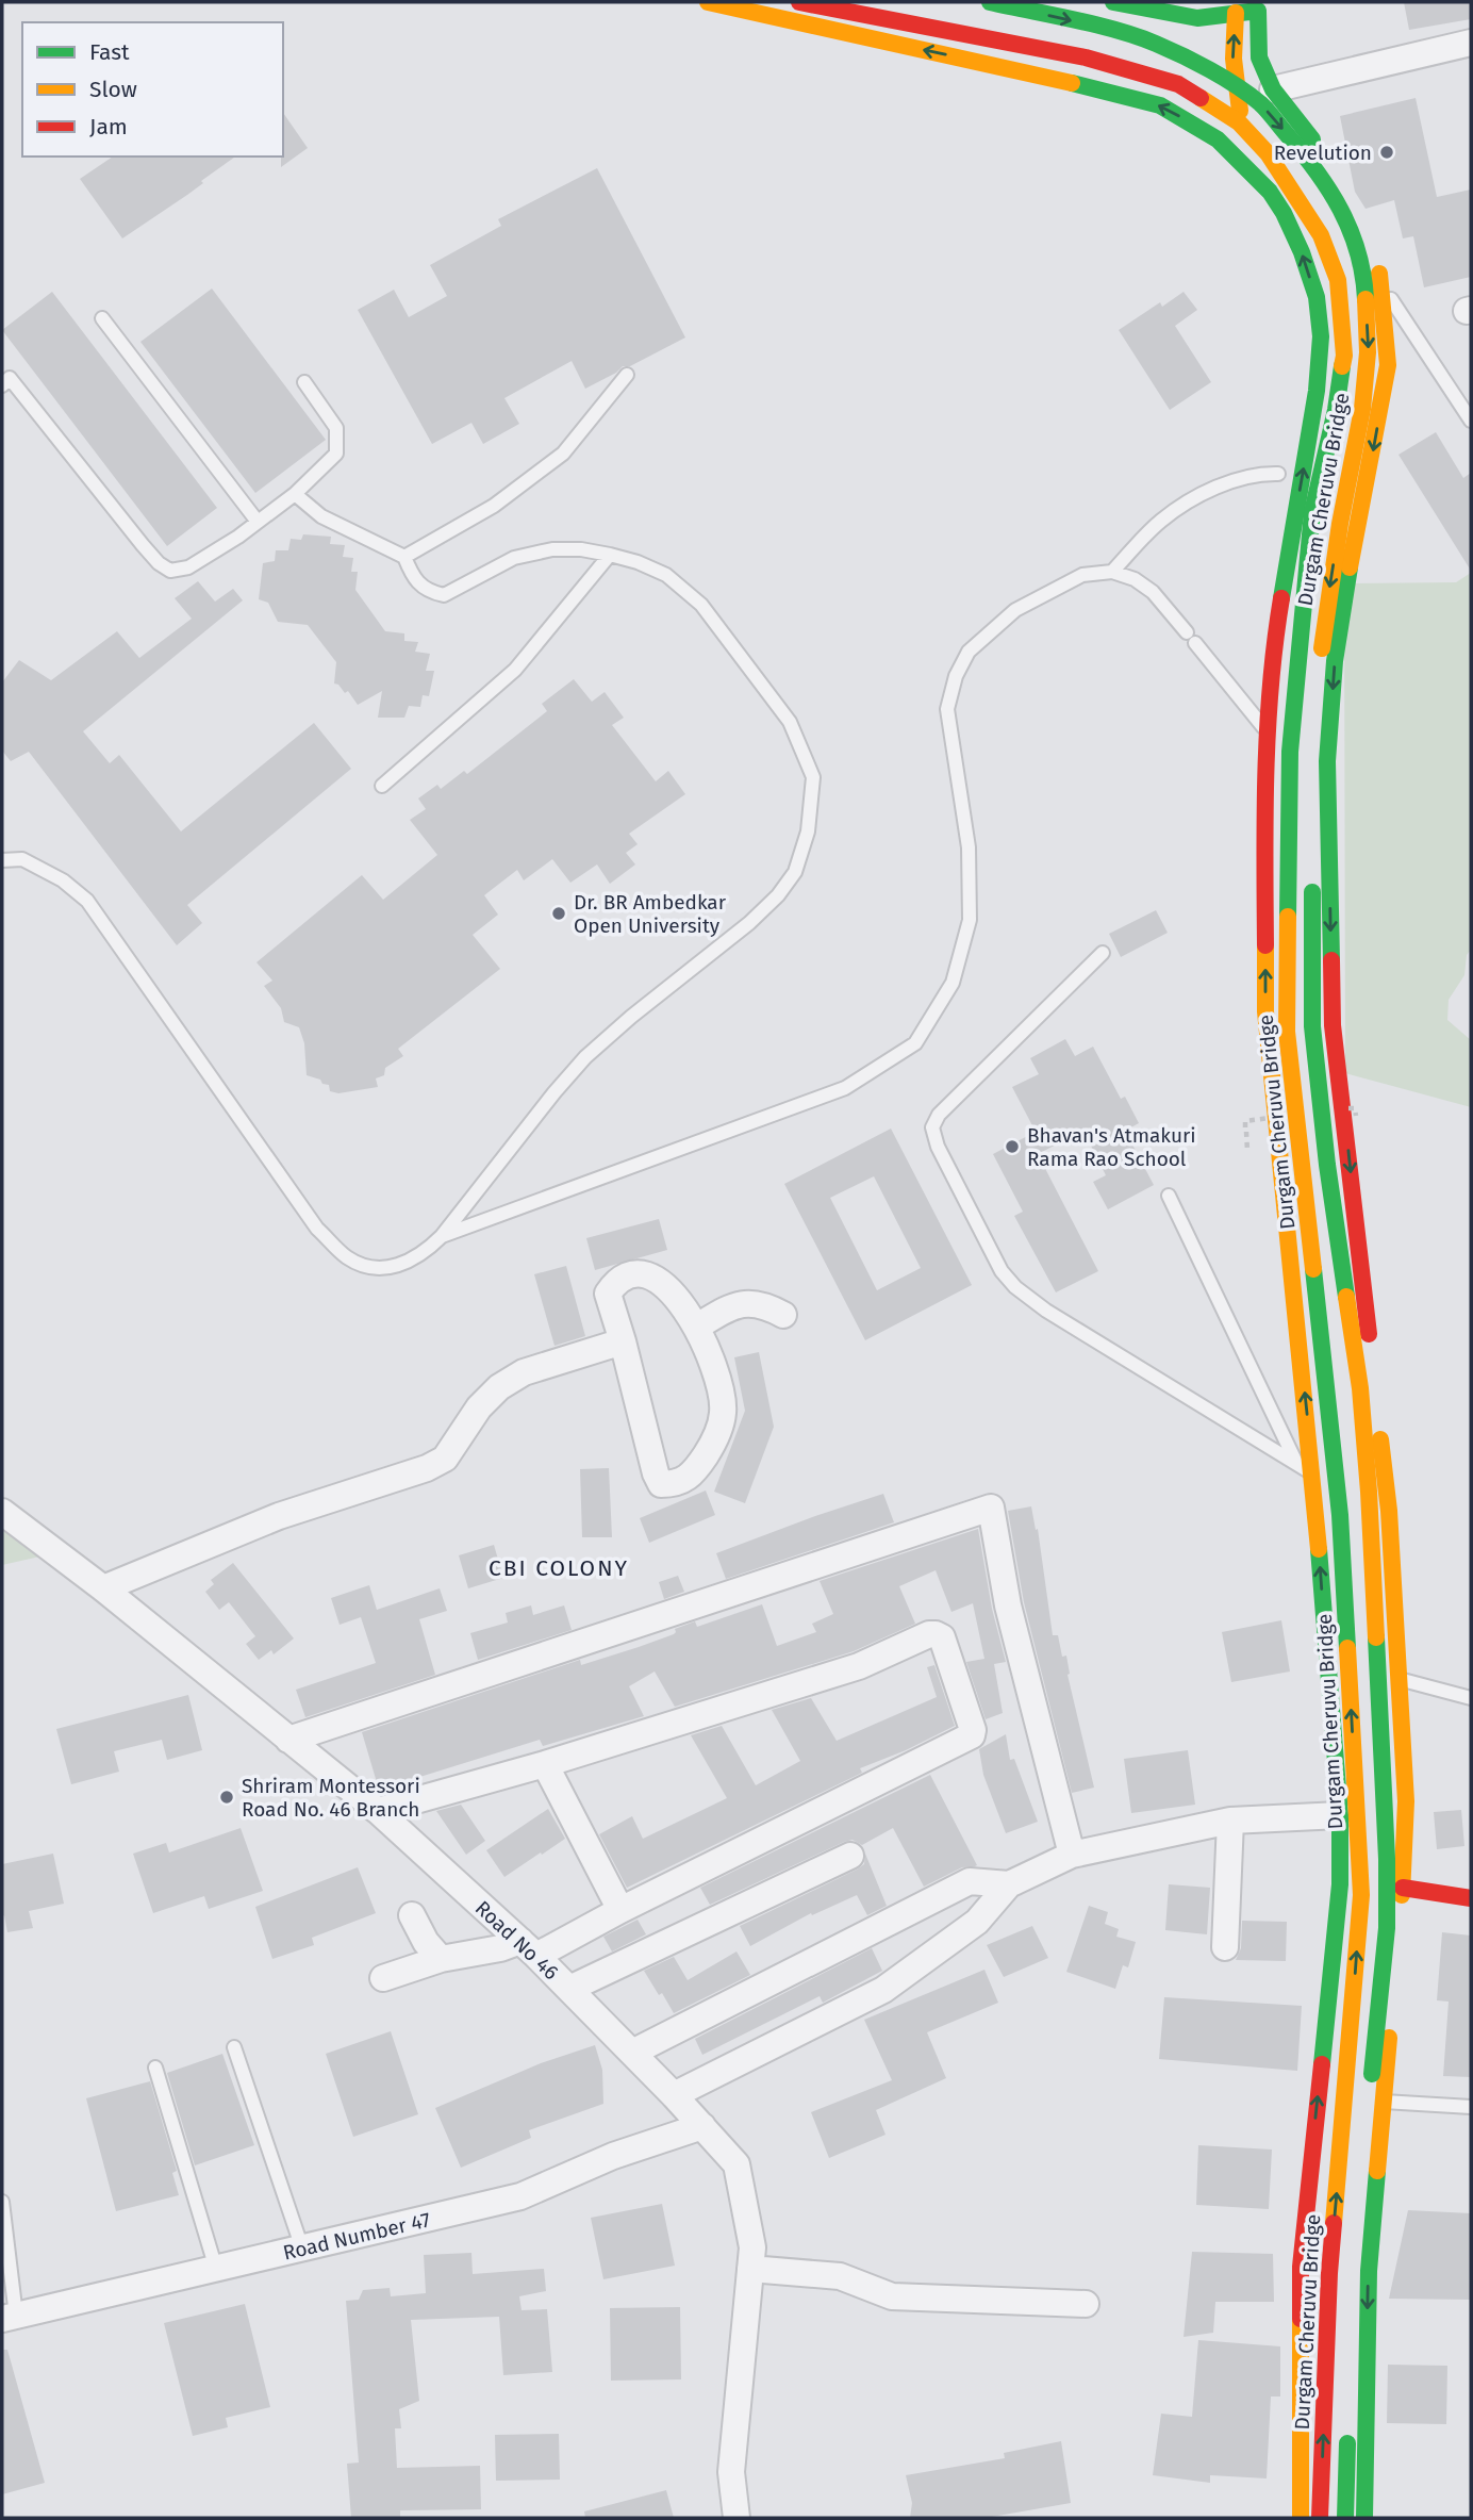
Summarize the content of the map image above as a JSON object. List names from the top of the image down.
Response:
{
  "streets": {
    "main road": ["Durgam Cheruvu Bridge"],
    "street": ["Road No 46", "Road Number 47"]
  },
  "crossings": [
    ["Road No 46", "Road Number 47"]
  ],
  "districts": ["CBI COLONY"],
  "places": [
    "Revelution",
    "Dr. BR Ambedkar Open University",
    "Bhavan's Atmakuri Rama Rao School",
    "Shriram Montessori Road No. 46 Branch"
  ],
  "legend": ["Fast", "Slow", "Jam"]
}
